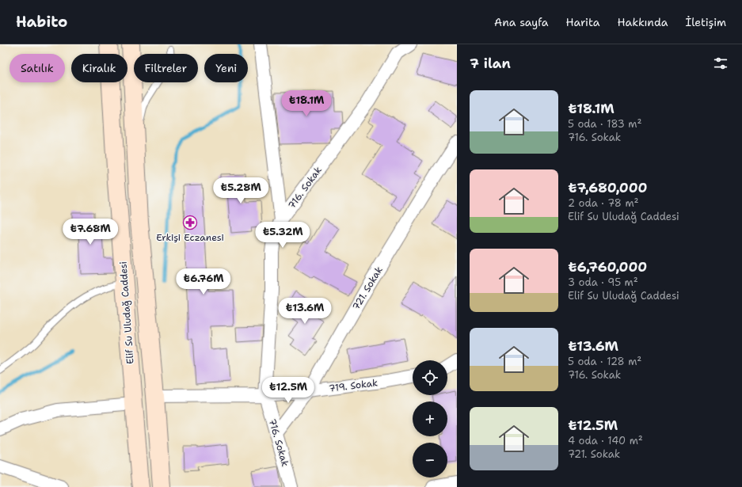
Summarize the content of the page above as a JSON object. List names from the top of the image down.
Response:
{
  "streets": {
    "main road": ["Elif Su Uludağ Caddesi"],
    "street": ["716. Sokak", "721. Sokak", "719. Sokak"]
  },
  "crossings": [
    ["716. Sokak", "721. Sokak"],
    ["716. Sokak", "719. Sokak"],
    ["721. Sokak", "719. Sokak"]
  ],
  "places": {
    "pharmacy": ["Erkişi Eczanesi"]
  },
  "page": {
    "header": "Habito",
    "nav": [
      "Ana sayfa",
      "Harita",
      "Hakkında",
      "İletişim"
    ],
    "heading": "7 ilan",
    "chip": [
      "Satılık",
      "Kiralık",
      "Filtreler",
      "Yeni"
    ],
    "list": [
      {
        "name": "₺18.1M",
        "note": "5 oda · 183 m² · 716. Sokak"
      },
      {
        "name": "₺7,680,000",
        "note": "2 oda · 78 m² · Elif Su Uludağ Caddesi"
      },
      {
        "name": "₺6,760,000",
        "note": "3 oda · 95 m² · Elif Su Uludağ Caddesi"
      },
      {
        "name": "₺13.6M",
        "note": "5 oda · 128 m² · 716. Sokak"
      },
      {
        "name": "₺12.5M",
        "note": "4 oda · 140 m² · 721. Sokak"
      }
    ],
    "price": [
      "₺18.1M",
      "₺5.28M",
      "₺7.68M",
      "₺5.32M",
      "₺6.76M",
      "₺13.6M",
      "₺12.5M"
    ],
    "map_buttons": ["+", "−"]
  }
}
